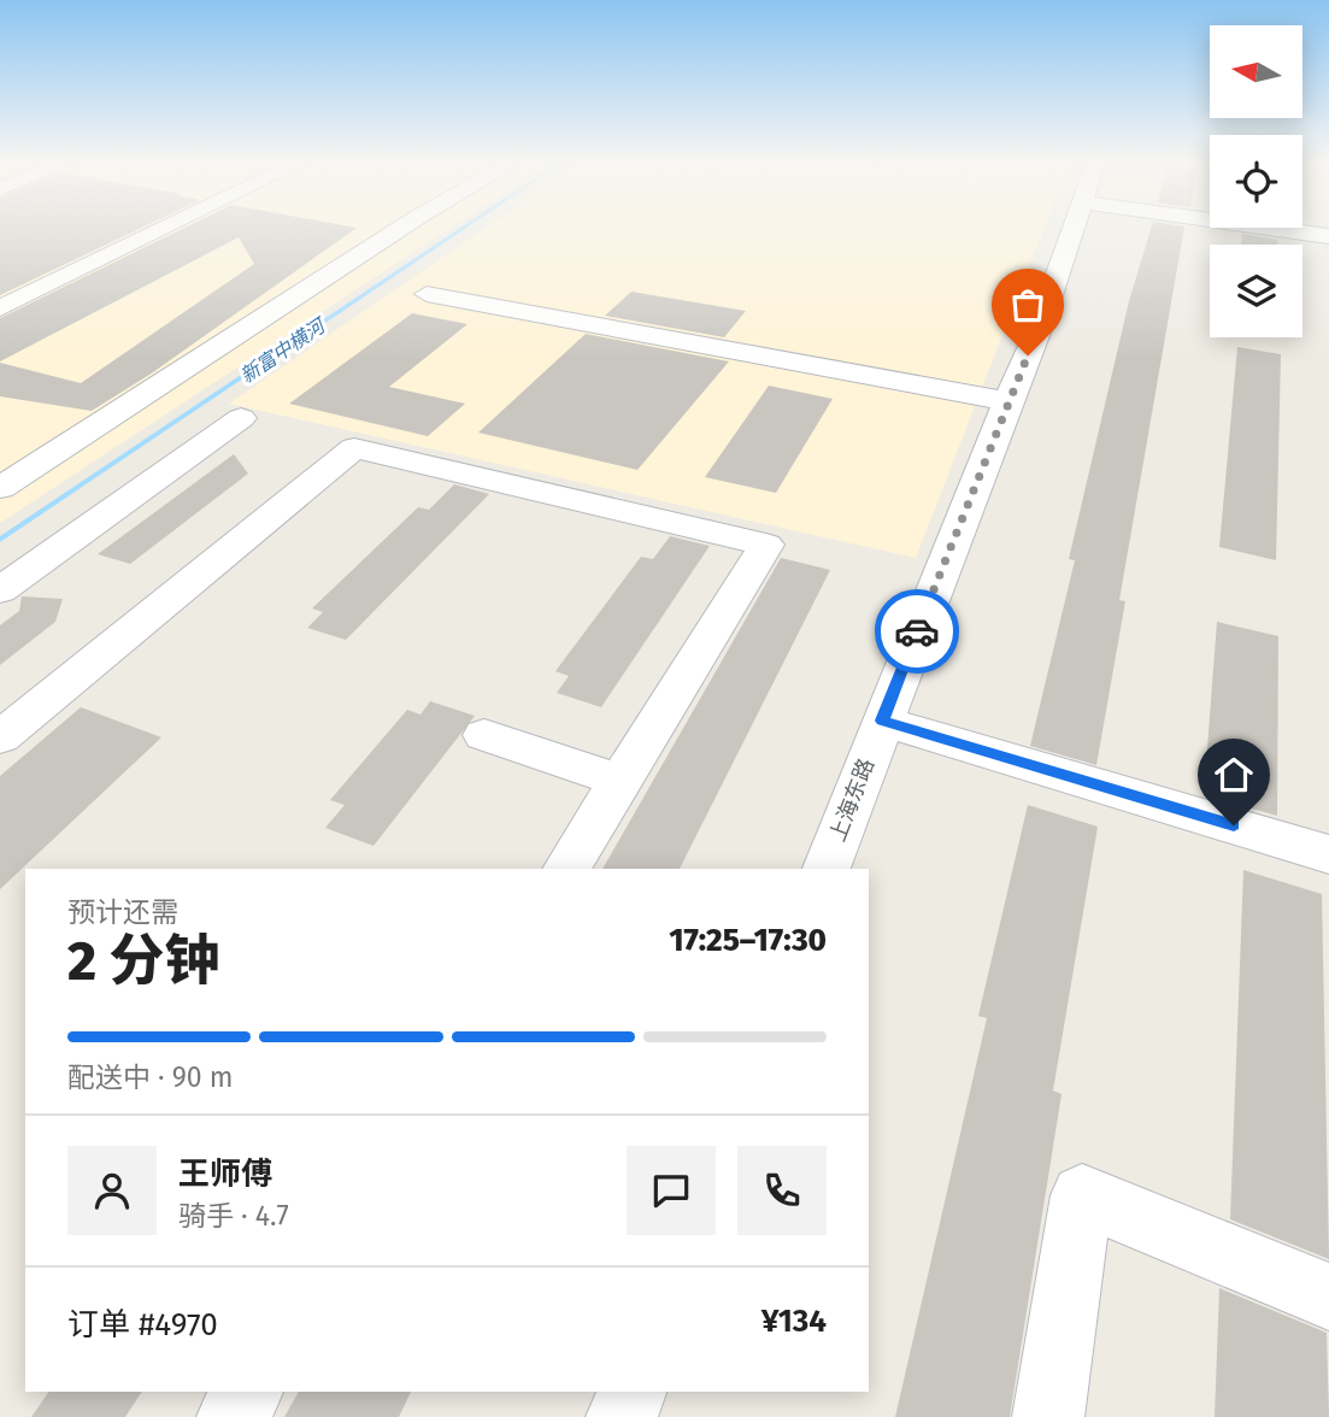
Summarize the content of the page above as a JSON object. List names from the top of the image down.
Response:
{
  "streets": {
    "street": ["上海东路"]
  },
  "water": ["新富中横河"],
  "north": "left",
  "page": {
    "heading": ["2 分钟", "预计还需", "17:25–17:30"],
    "panel": [
      "王师傅",
      "骑手 · 4.7",
      "订单 #4970",
      "¥134"
    ],
    "bar": "配送中 · 90 m"
  }
}
